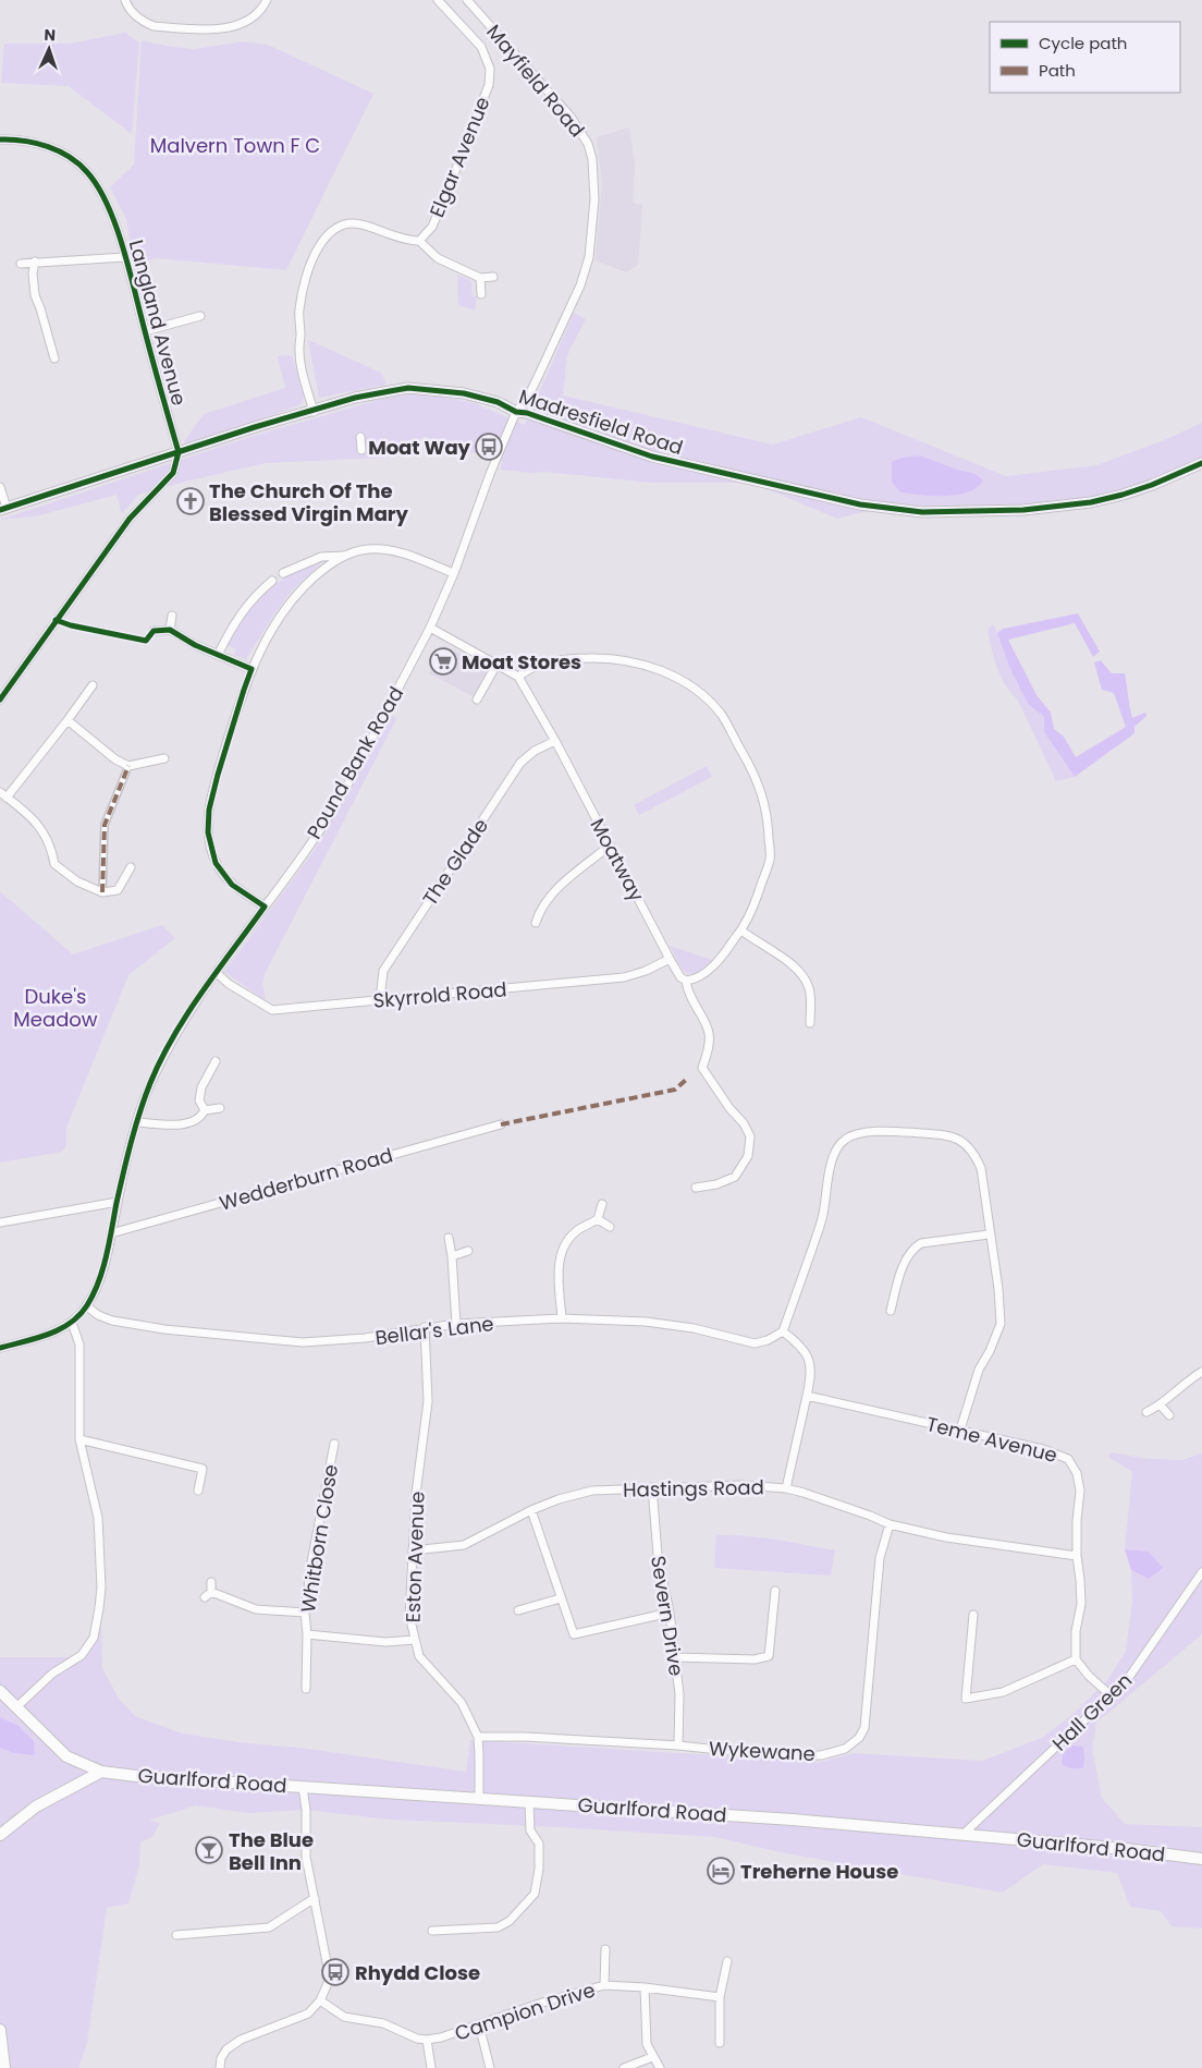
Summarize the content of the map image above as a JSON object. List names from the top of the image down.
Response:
{
  "streets": {
    "main road": ["Guarlford Road"],
    "street": [
      "Mayfield Road",
      "Elgar Avenue",
      "Langland Avenue",
      "Madresfield Road",
      "Pound Bank Road",
      "Moatway",
      "The Glade",
      "Skyrrold Road",
      "Wedderburn Road",
      "Bellar's Lane",
      "Teme Avenue",
      "Hastings Road",
      "Whitborn Close",
      "Eston Avenue",
      "Severn Drive",
      "Hall Green",
      "Wykewane",
      "Campion Drive"
    ]
  },
  "crossings": [
    ["Mayfield Road", "Madresfield Road"],
    ["Mayfield Road", "Pound Bank Road"],
    ["Langland Avenue", "Madresfield Road"],
    ["Madresfield Road", "Pound Bank Road"],
    ["Pound Bank Road", "Skyrrold Road"],
    ["Pound Bank Road", "Wedderburn Road"],
    ["Pound Bank Road", "Bellar's Lane"],
    ["Moatway", "The Glade"],
    ["Moatway", "Skyrrold Road"],
    ["The Glade", "Skyrrold Road"],
    ["Bellar's Lane", "Eston Avenue"],
    ["Teme Avenue", "Hastings Road"],
    ["Hastings Road", "Eston Avenue"],
    ["Hastings Road", "Severn Drive"],
    ["Hastings Road", "Wykewane"],
    ["Whitborn Close", "Eston Avenue"],
    ["Eston Avenue", "Wykewane"],
    ["Eston Avenue", "Guarlford Road"],
    ["Severn Drive", "Wykewane"],
    ["Hall Green", "Guarlford Road"]
  ],
  "parks": ["Malvern Town F C", "Duke's Meadow"],
  "places": {
    "bus stop": ["Moat Way", "Rhydd Close"],
    "church": ["The Church Of The Blessed Virgin Mary"],
    "supermarket": ["Moat Stores"],
    "bar": ["The Blue Bell Inn"],
    "hotel": ["Treherne House"]
  },
  "legend": ["Cycle path", "Path"],
  "north": "top"
}
